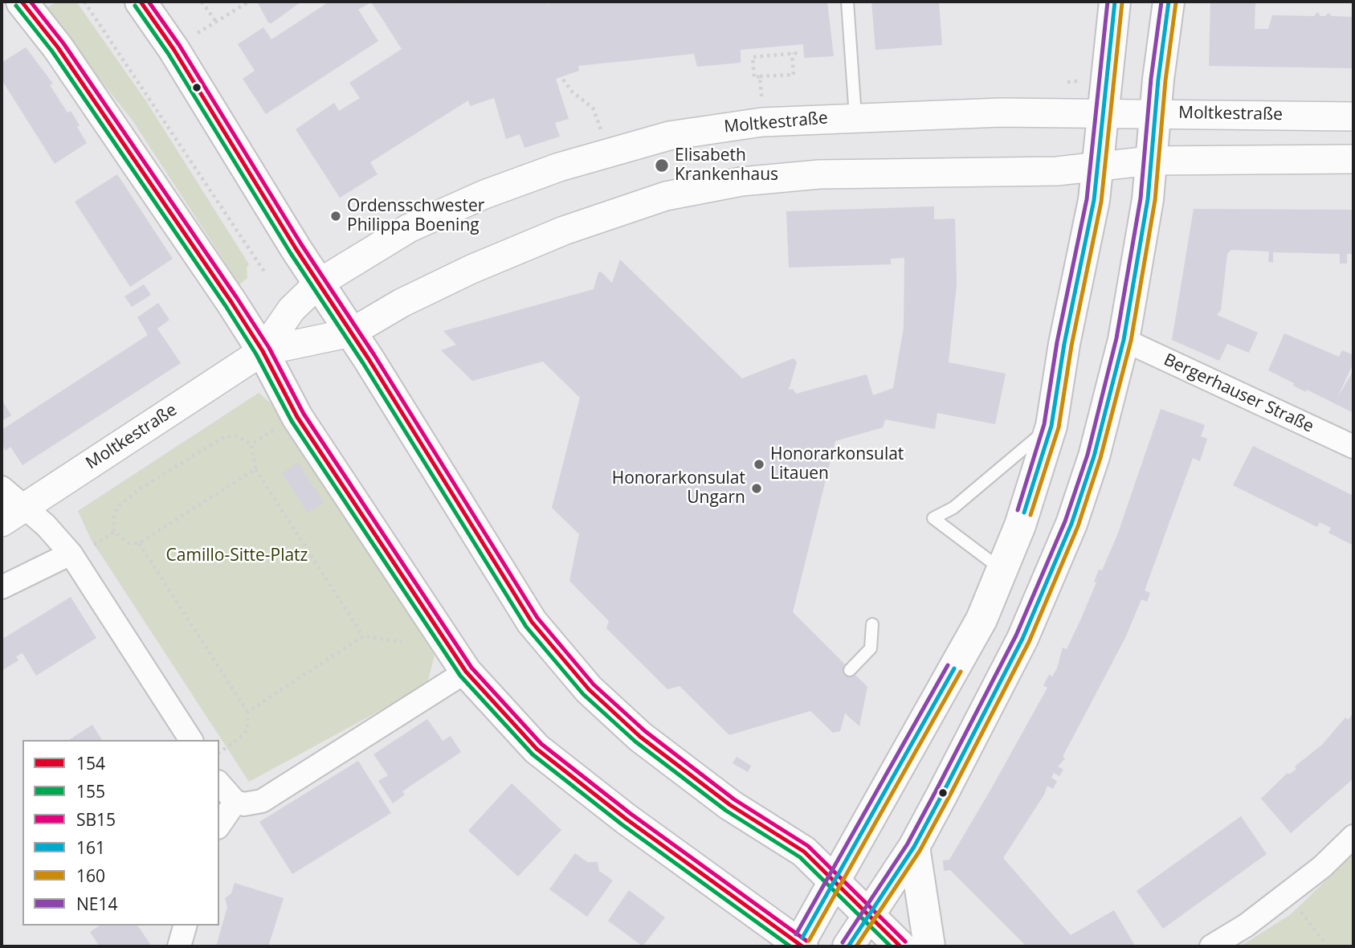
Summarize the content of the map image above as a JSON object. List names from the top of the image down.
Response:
{
  "streets": {
    "street": ["Moltkestraße", "Bergerhauser Straße"]
  },
  "parks": ["Camillo-Sitte-Platz"],
  "places": [
    "Elisabeth Krankenhaus",
    "Ordensschwester Philippa Boening",
    "Honorarkonsulat Litauen",
    "Honorarkonsulat Ungarn"
  ],
  "lines": [
    "transit line 154",
    "transit line SB15",
    "transit line 161",
    "transit line NE14",
    "transit line 160",
    "transit line 155"
  ],
  "legend": [
    "154",
    "155",
    "SB15",
    "161",
    "160",
    "NE14"
  ]
}
